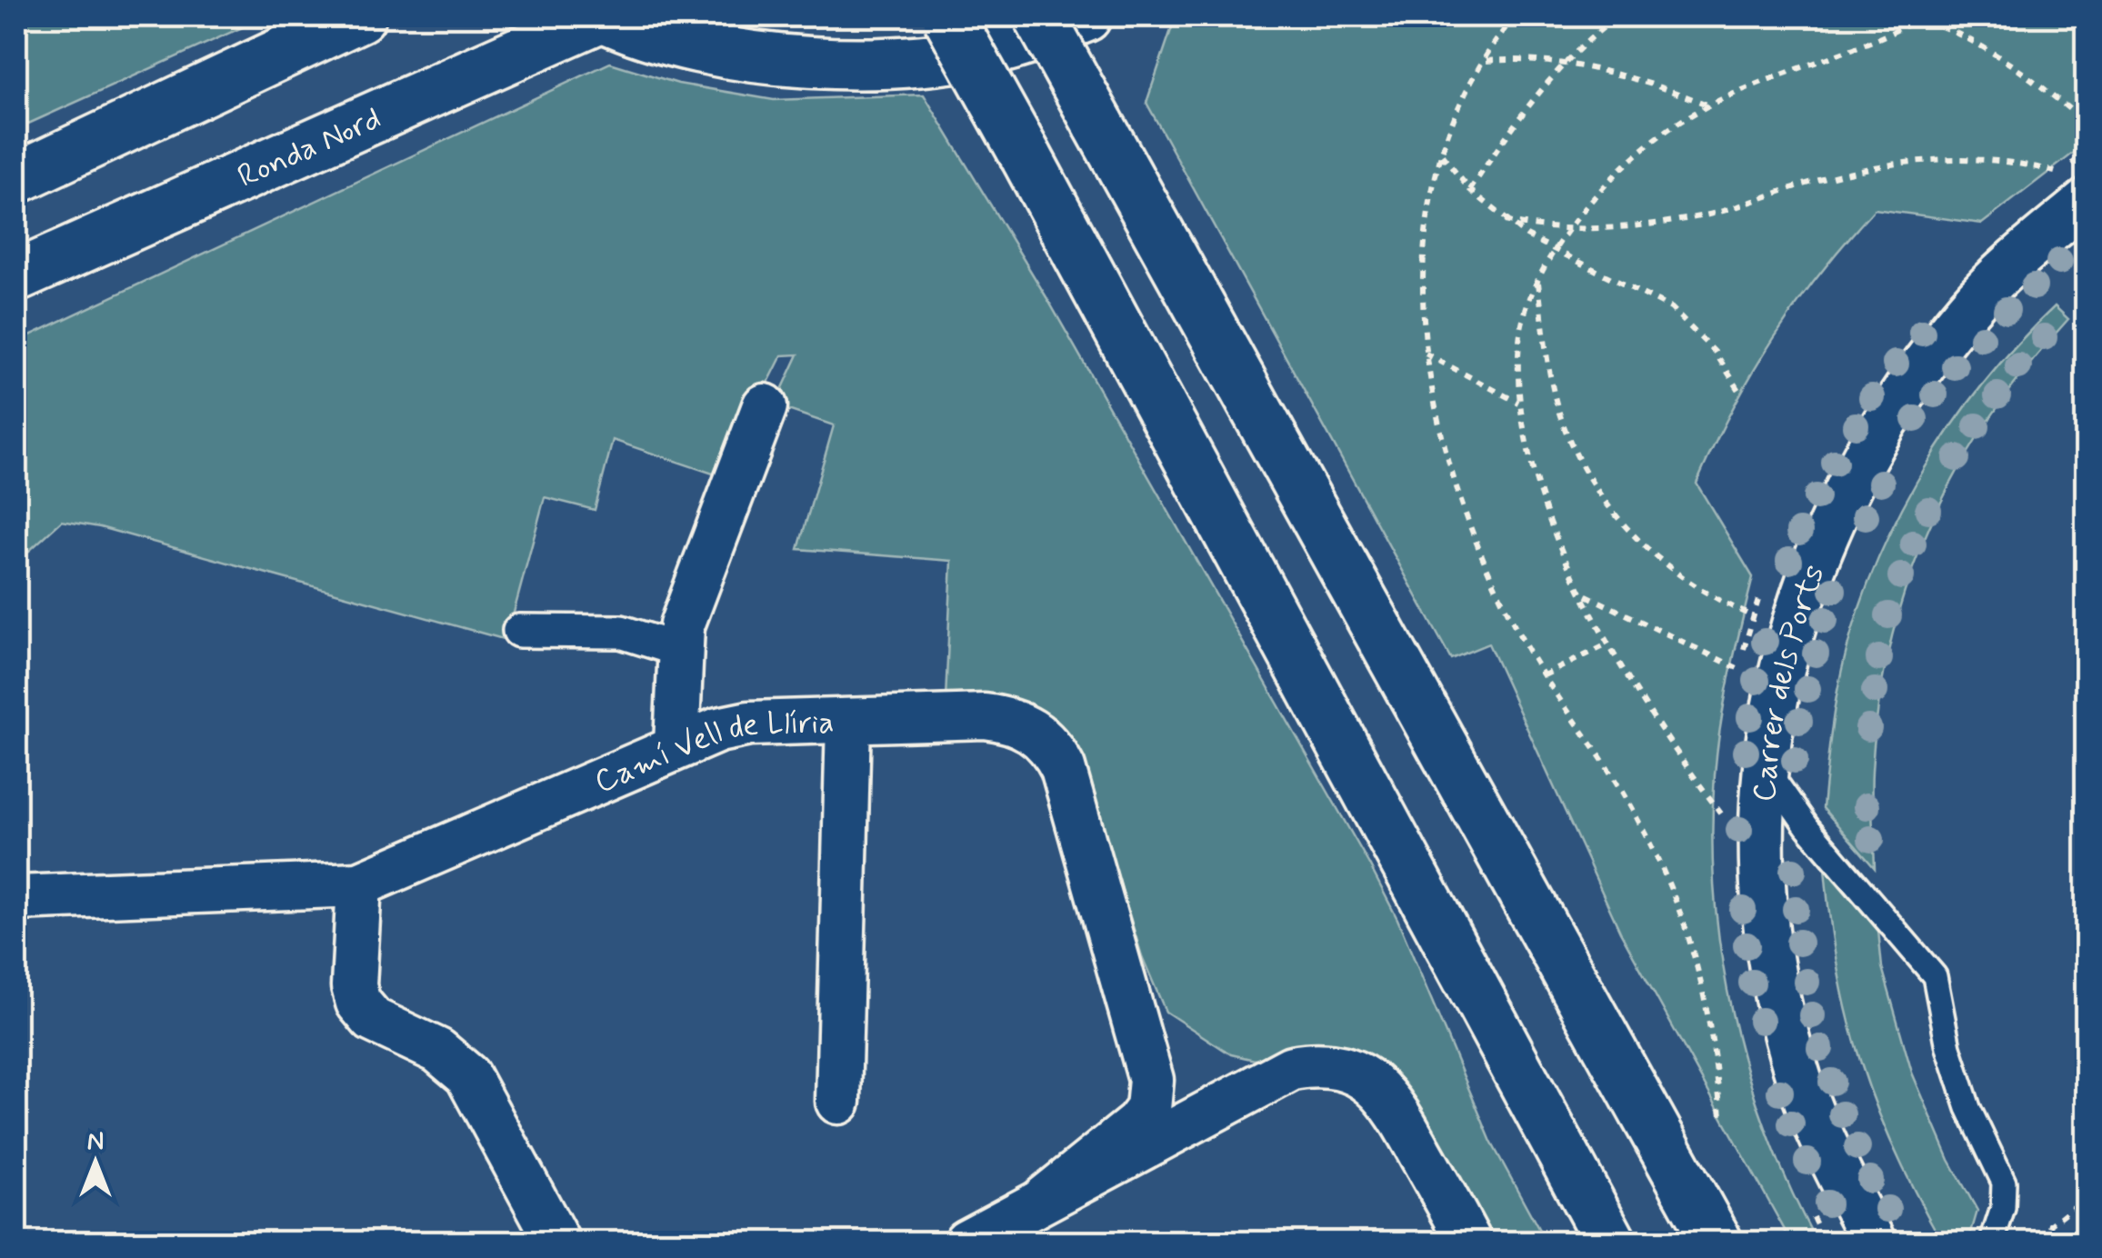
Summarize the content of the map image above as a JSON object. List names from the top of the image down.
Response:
{
  "streets": {
    "highway": ["Ronda Nord"],
    "street": ["Carrer dels Ports", "Camí Vell de Llíria"]
  },
  "north": "top"
}
